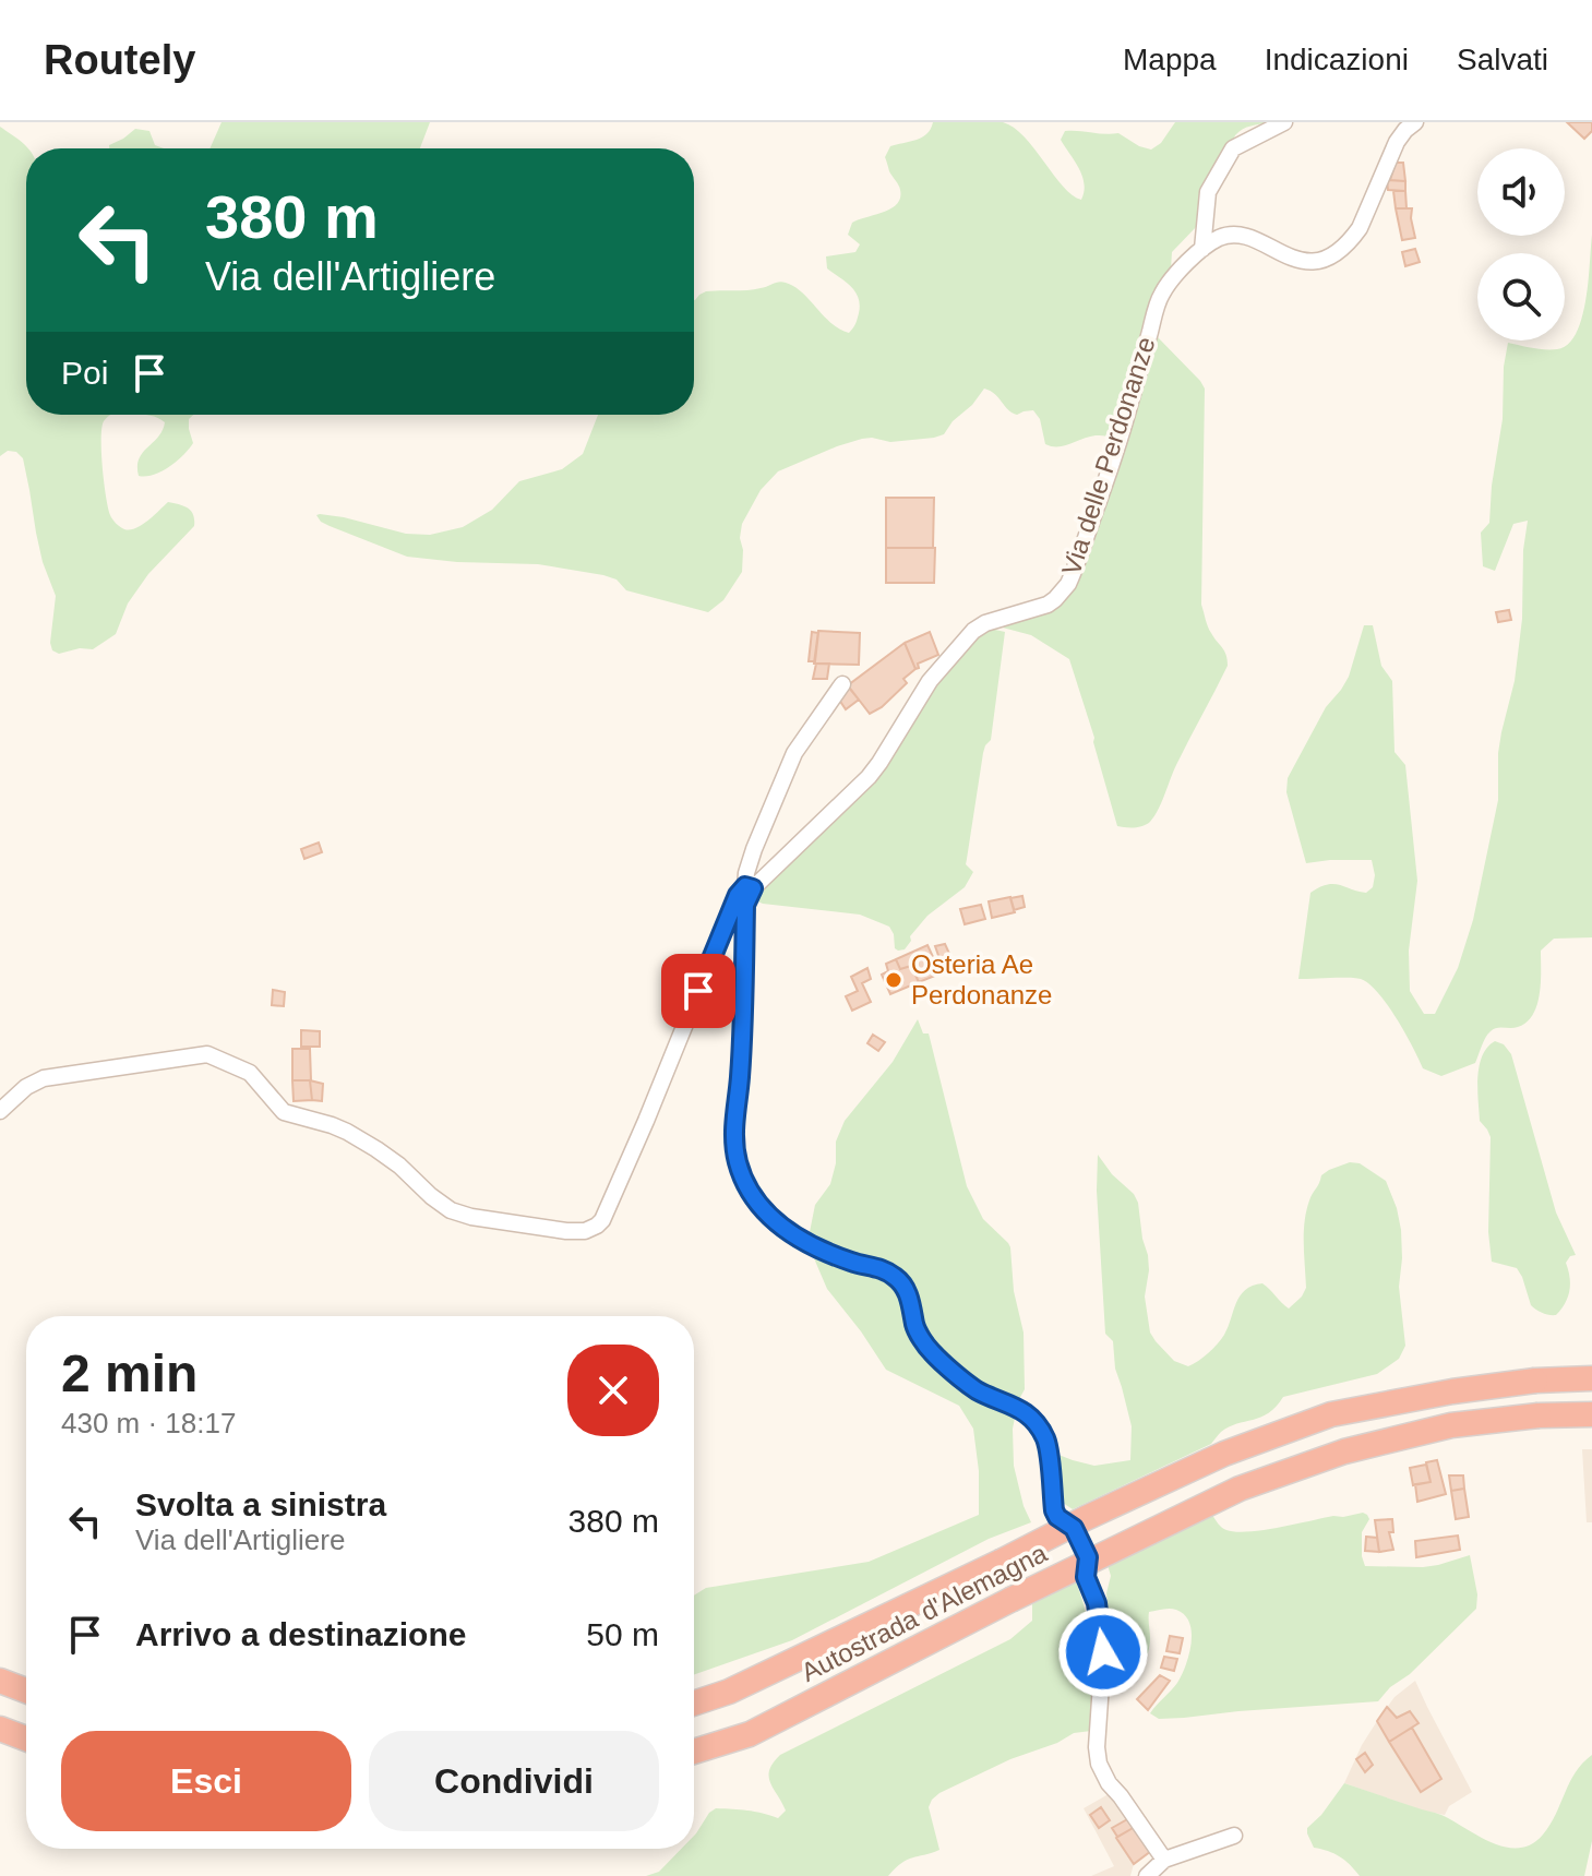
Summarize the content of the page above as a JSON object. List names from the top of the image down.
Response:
{
  "streets": {
    "highway": ["Autostrada d'Alemagna"],
    "street": ["Via delle Perdonanze"]
  },
  "places": ["Osteria Ae Perdonanze"],
  "page": {
    "header": "Routely",
    "nav": ["Mappa", "Indicazioni", "Salvati"],
    "turn": ["380 m", "Via dell'Artigliere"],
    "then": "Poi",
    "heading": ["2 min", "430 m · 18:17"],
    "list": [
      {
        "name": "Svolta a sinistra",
        "note": "Via dell'Artigliere",
        "value": "380 m"
      },
      {
        "name": "Arrivo a destinazione",
        "value": "50 m"
      }
    ],
    "buttons": ["Esci", "Condividi"]
  }
}
